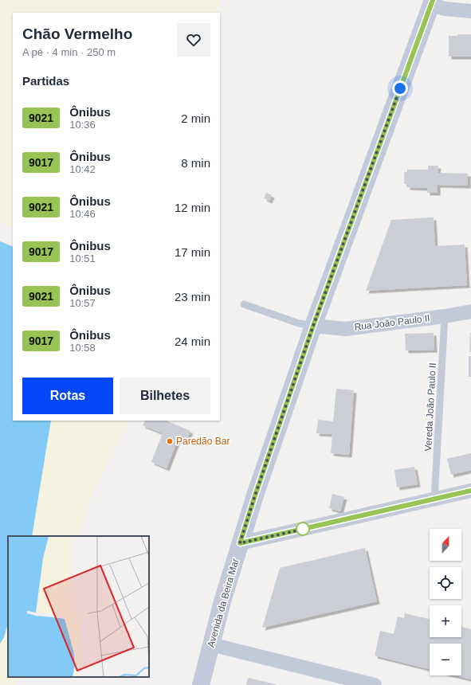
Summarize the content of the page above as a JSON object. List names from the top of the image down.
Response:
{
  "streets": {
    "main road": ["Avenida da Beira Mar"],
    "street": ["Rua João Paulo II"],
    "lane": ["Vereda João Paulo II"]
  },
  "crossings": [
    ["Rua João Paulo II", "Vereda João Paulo II"],
    ["Rua João Paulo II", "Avenida da Beira Mar"]
  ],
  "places": ["Paredão Bar"],
  "lines": ["bus line 9021"],
  "north": "top",
  "page": {
    "heading": [
      ["Chão Vermelho", "A pé · 4 min · 250 m"],
      "Partidas"
    ],
    "list": [
      {
        "mark": "9021",
        "name": "Ônibus",
        "note": "10:36",
        "value": "2 min"
      },
      {
        "mark": "9017",
        "name": "Ônibus",
        "note": "10:42",
        "value": "8 min"
      },
      {
        "mark": "9021",
        "name": "Ônibus",
        "note": "10:46",
        "value": "12 min"
      },
      {
        "mark": "9017",
        "name": "Ônibus",
        "note": "10:51",
        "value": "17 min"
      },
      {
        "mark": "9021",
        "name": "Ônibus",
        "note": "10:57",
        "value": "23 min"
      },
      {
        "mark": "9017",
        "name": "Ônibus",
        "note": "10:58",
        "value": "24 min"
      }
    ],
    "buttons": ["Rotas", "Bilhetes"],
    "map_buttons": ["+", "−"]
  }
}
